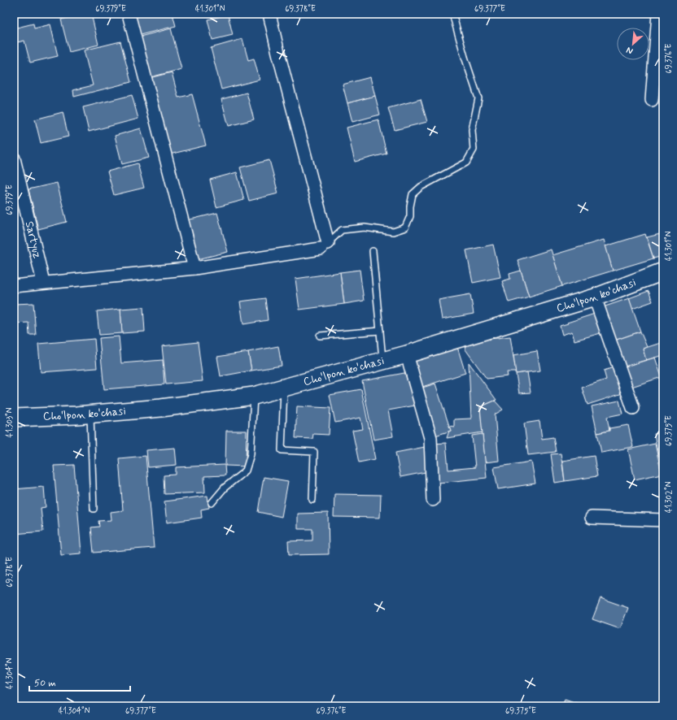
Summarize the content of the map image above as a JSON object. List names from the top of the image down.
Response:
{
  "streets": {
    "main road": ["Cho'lpon ko'chasi"],
    "street": ["Sartyuz"]
  },
  "scale_bar": "50 m",
  "north": "bottom left",
  "coordinates": [
    "69.379°E",
    "41.301°N",
    "69.378°E",
    "69.377°E",
    "69.376°E",
    "41.303°N",
    "69.375°E",
    "41.302°N",
    "41.304°N"
  ]
}
